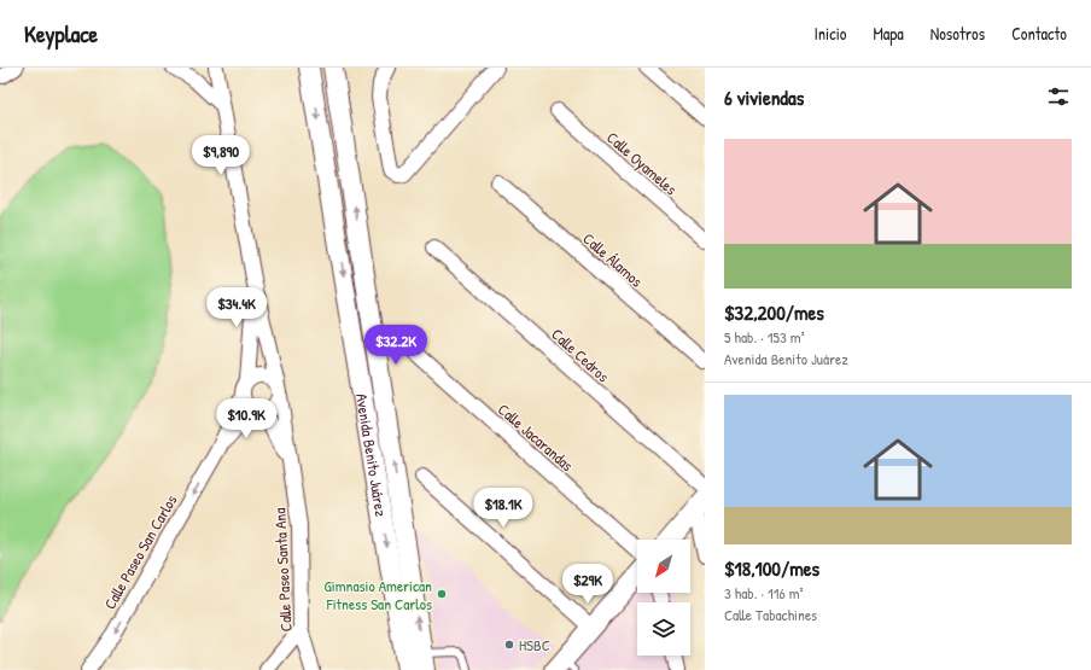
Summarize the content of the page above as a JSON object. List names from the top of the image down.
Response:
{
  "streets": {
    "main road": ["Avenida Benito Juárez"],
    "street": [
      "Calle Oyameles",
      "Calle Álamos",
      "Calle Cedros",
      "Calle Jacarandas",
      "Calle Paseo San Carlos",
      "Calle Paseo Santa Ana"
    ]
  },
  "crossings": [
    ["Calle Paseo San Carlos", "Calle Paseo Santa Ana"]
  ],
  "one_way": ["Calle Paseo San Carlos"],
  "places": ["Gimnasio American Fitness San Carlos", "HSBC"],
  "north": "bottom left",
  "page": {
    "header": "Keyplace",
    "nav": [
      "Inicio",
      "Mapa",
      "Nosotros",
      "Contacto"
    ],
    "heading": "6 viviendas",
    "list": [
      {
        "name": "$32,200/mes",
        "note": "5 hab. · 153 m² · Avenida Benito Juárez"
      },
      {
        "name": "$18,100/mes",
        "note": "3 hab. · 116 m² · Calle Tabachines"
      }
    ],
    "price": [
      "$9,890",
      "$34.4K",
      "$32.2K",
      "$10.9K",
      "$18.1K",
      "$29K"
    ]
  }
}
